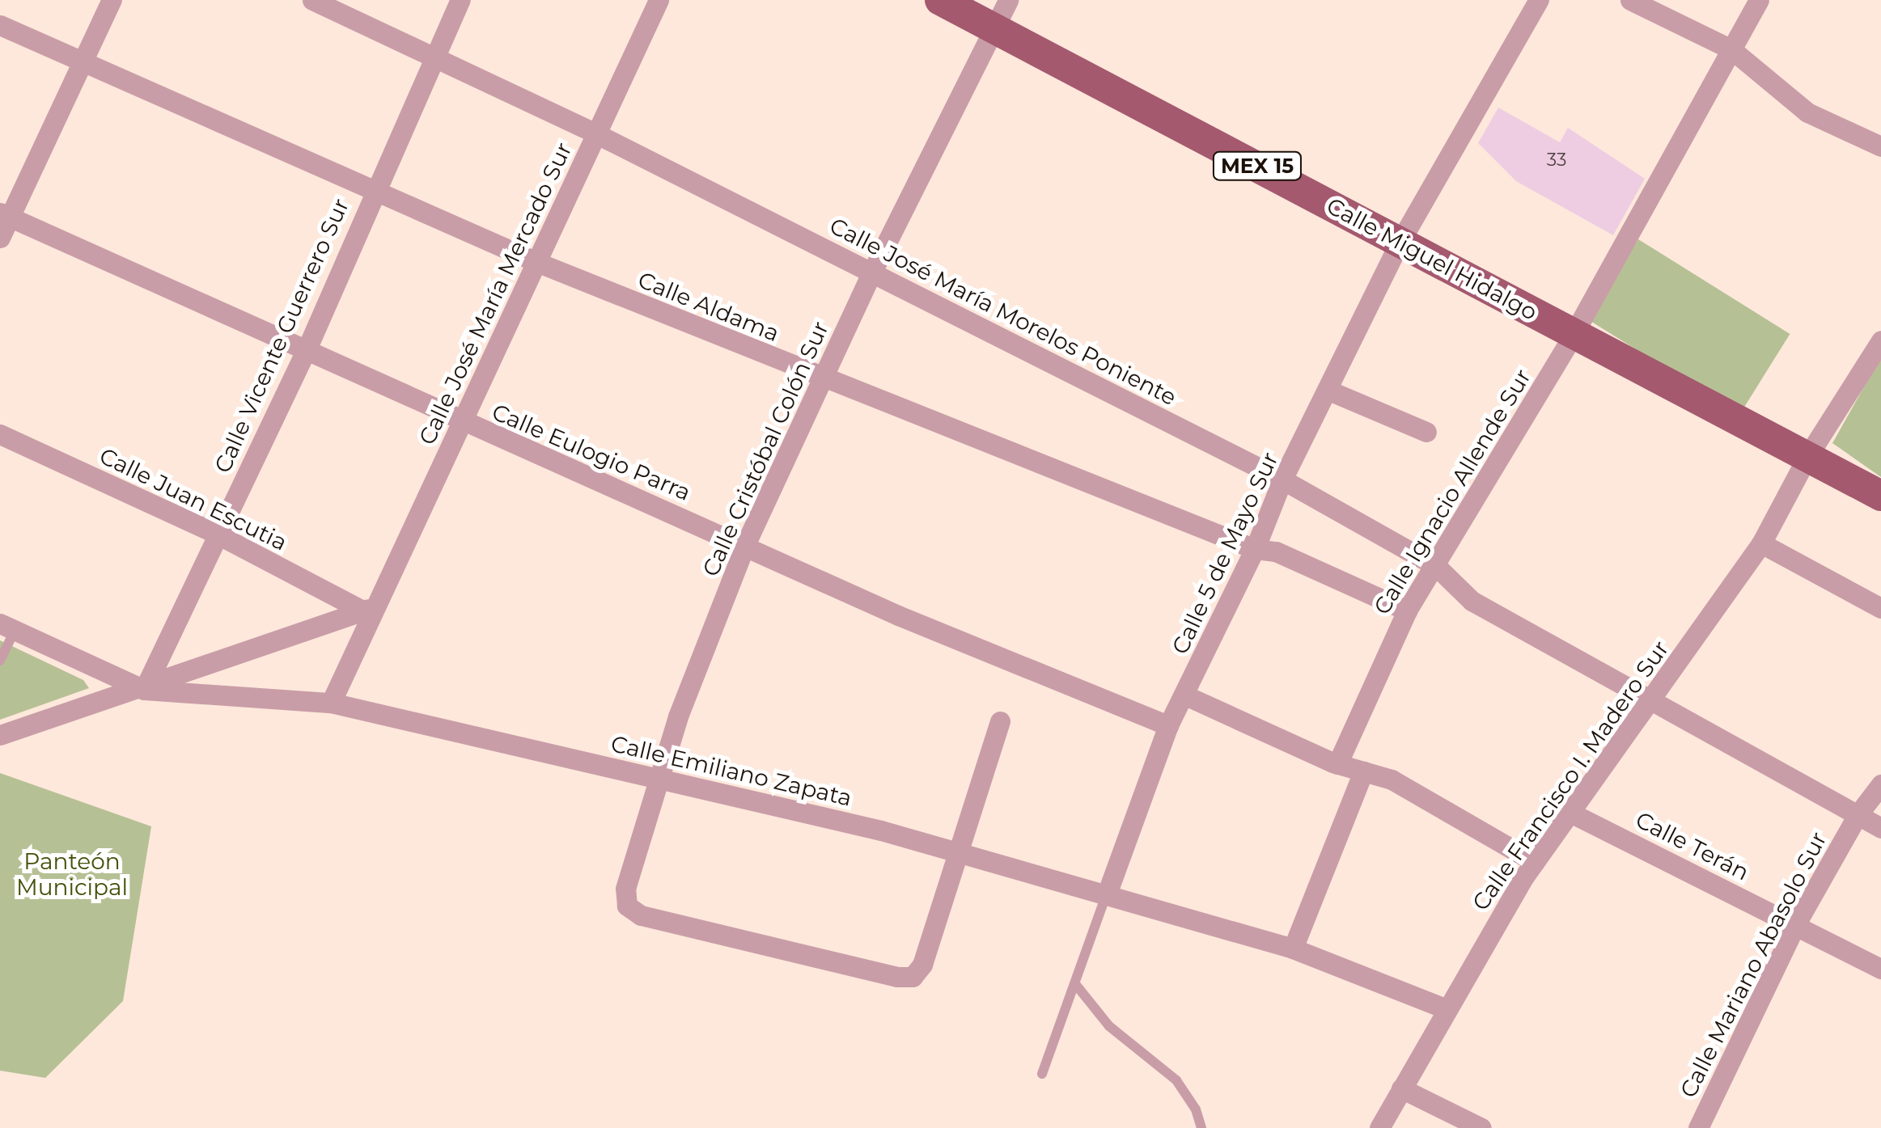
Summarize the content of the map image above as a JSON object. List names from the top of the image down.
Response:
{
  "streets": {
    "main road": ["MEX 15", "Calle Miguel Hidalgo"],
    "street": [
      "Calle José María Mercado Sur",
      "Calle Aldama",
      "Calle José María Morelos Poniente",
      "Calle Vicente Guerrero Sur",
      "Calle Cristóbal Colón Sur",
      "Calle Eulogio Parra",
      "Calle Ignacio Allende Sur",
      "Calle Juan Escutia",
      "Calle 5 de Mayo Sur",
      "Calle Emiliano Zapata",
      "Calle Francisco I. Madero Sur",
      "Calle Terán",
      "Calle Mariano Abasolo Sur"
    ]
  },
  "crossings": [
    ["Calle Miguel Hidalgo", "Calle Cristóbal Colón Sur"],
    ["Calle Miguel Hidalgo", "Calle Ignacio Allende Sur"],
    ["Calle Miguel Hidalgo", "Calle 5 de Mayo Sur"],
    ["Calle Miguel Hidalgo", "Calle Francisco I. Madero Sur"],
    ["Calle José María Mercado Sur", "Calle Aldama"],
    ["Calle José María Mercado Sur", "Calle José María Morelos Poniente"],
    ["Calle José María Mercado Sur", "Calle Eulogio Parra"],
    ["Calle José María Mercado Sur", "Calle Juan Escutia"],
    ["Calle José María Mercado Sur", "Calle Emiliano Zapata"],
    ["Calle Aldama", "Calle Vicente Guerrero Sur"],
    ["Calle Aldama", "Calle Cristóbal Colón Sur"],
    ["Calle Aldama", "Calle Ignacio Allende Sur"],
    ["Calle Aldama", "Calle 5 de Mayo Sur"],
    ["Calle José María Morelos Poniente", "Calle Vicente Guerrero Sur"],
    ["Calle José María Morelos Poniente", "Calle Cristóbal Colón Sur"],
    ["Calle José María Morelos Poniente", "Calle Ignacio Allende Sur"],
    ["Calle José María Morelos Poniente", "Calle 5 de Mayo Sur"],
    ["Calle José María Morelos Poniente", "Calle Francisco I. Madero Sur"],
    ["Calle José María Morelos Poniente", "Calle Mariano Abasolo Sur"],
    ["Calle Vicente Guerrero Sur", "Calle Eulogio Parra"],
    ["Calle Vicente Guerrero Sur", "Calle Juan Escutia"],
    ["Calle Vicente Guerrero Sur", "Calle Emiliano Zapata"],
    ["Calle Cristóbal Colón Sur", "Calle Eulogio Parra"],
    ["Calle Cristóbal Colón Sur", "Calle Emiliano Zapata"],
    ["Calle Eulogio Parra", "Calle 5 de Mayo Sur"],
    ["Calle 5 de Mayo Sur", "Calle Emiliano Zapata"],
    ["Calle Emiliano Zapata", "Calle Francisco I. Madero Sur"],
    ["Calle Francisco I. Madero Sur", "Calle Terán"],
    ["Calle Terán", "Calle Mariano Abasolo Sur"]
  ],
  "parks": ["Panteón Municipal"],
  "house_numbers": ["33"]
}
